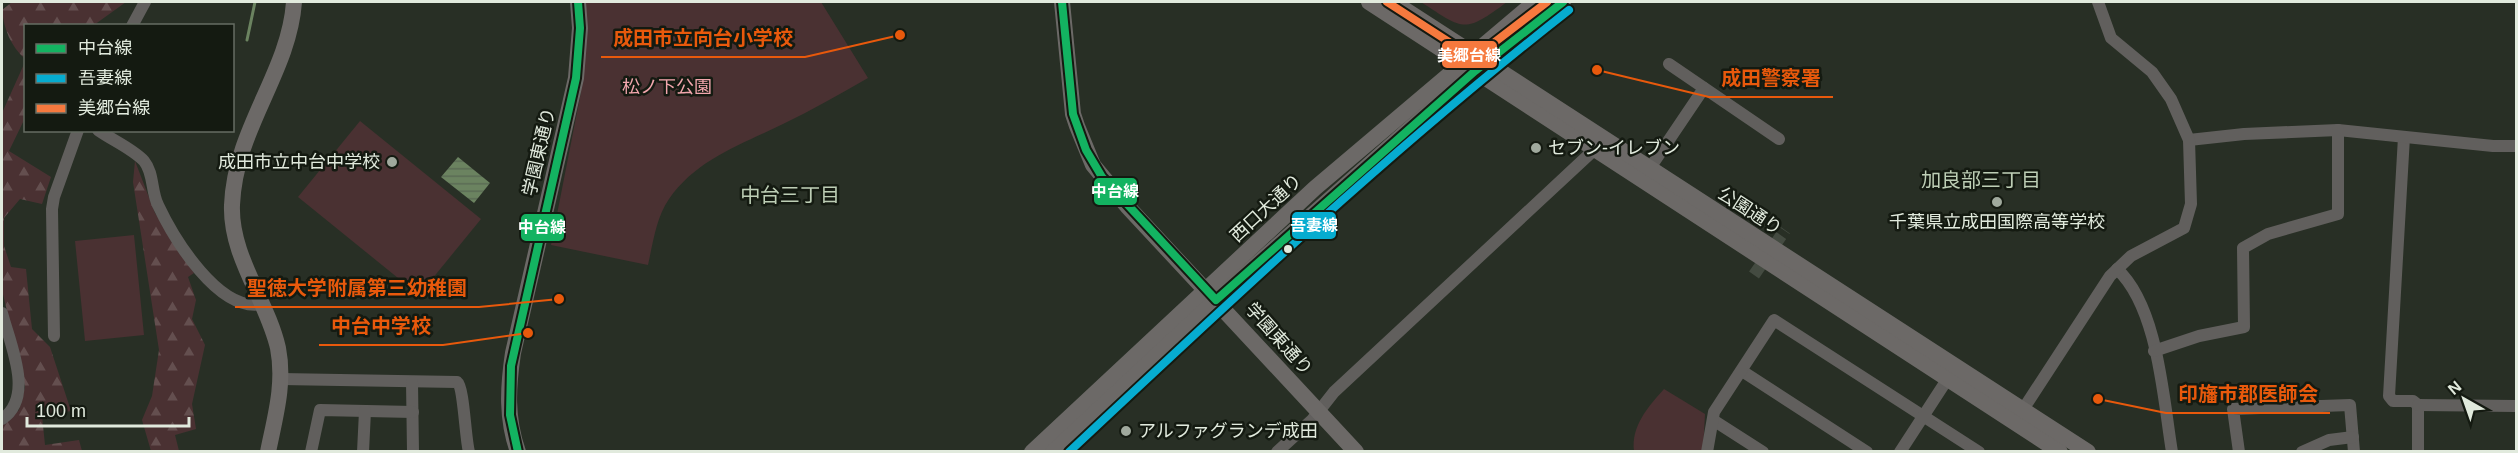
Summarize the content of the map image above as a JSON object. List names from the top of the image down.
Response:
{
  "streets": {
    "street": ["学園東通り", "西口大通り", "公園通り"]
  },
  "crossings": [
    ["学園東通り", "西口大通り"],
    ["西口大通り", "公園通り"]
  ],
  "districts": ["加良部三丁目", "中台三丁目"],
  "parks": ["松ノ下公園"],
  "places": [
    "成田市立向台小学校",
    "成田警察署",
    "セブン-イレブン",
    "成田市立中台中学校",
    "千葉県立成田国際高等学校",
    "聖徳大学附属第三幼稚園",
    "中台中学校",
    "印旛市郡医師会",
    "アルファグランデ成田"
  ],
  "lines": ["transit line 中台線", "transit line 美郷台線", "transit line 吾妻線"],
  "legend": ["中台線", "吾妻線", "美郷台線"],
  "scale_bar": "100 m",
  "north": "top left"
}
